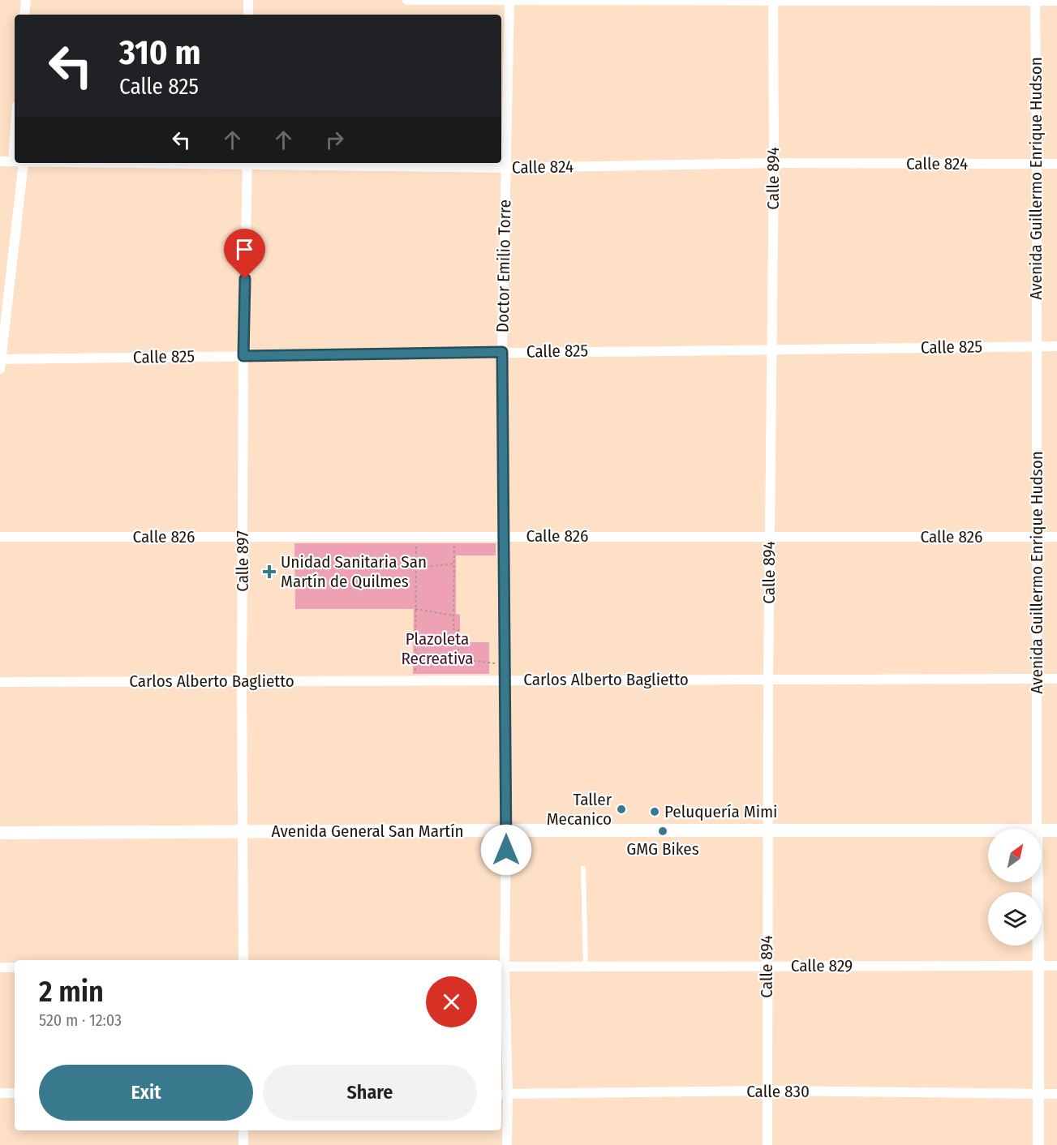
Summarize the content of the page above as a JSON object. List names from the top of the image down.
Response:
{
  "streets": {
    "main road": ["Avenida General San Martín"],
    "street": [
      "Calle 824",
      "Calle 894",
      "Avenida Guillermo Enrique Hudson",
      "Doctor Emilio Torre",
      "Calle 825",
      "Calle 826",
      "Calle 897",
      "Carlos Alberto Baglietto",
      "Calle 829",
      "Calle 830"
    ]
  },
  "crossings": [
    ["Calle 824", "Calle 894"],
    ["Calle 824", "Avenida Guillermo Enrique Hudson"],
    ["Calle 824", "Doctor Emilio Torre"],
    ["Calle 824", "Calle 897"],
    ["Calle 894", "Calle 825"],
    ["Calle 894", "Calle 826"],
    ["Calle 894", "Carlos Alberto Baglietto"],
    ["Calle 894", "Avenida General San Martín"],
    ["Calle 894", "Calle 829"],
    ["Calle 894", "Calle 830"],
    ["Avenida Guillermo Enrique Hudson", "Calle 825"],
    ["Avenida Guillermo Enrique Hudson", "Calle 826"],
    ["Avenida Guillermo Enrique Hudson", "Carlos Alberto Baglietto"],
    ["Avenida Guillermo Enrique Hudson", "Calle 829"],
    ["Avenida Guillermo Enrique Hudson", "Calle 830"],
    ["Doctor Emilio Torre", "Calle 825"],
    ["Doctor Emilio Torre", "Calle 826"],
    ["Doctor Emilio Torre", "Carlos Alberto Baglietto"],
    ["Doctor Emilio Torre", "Avenida General San Martín"],
    ["Doctor Emilio Torre", "Calle 829"],
    ["Doctor Emilio Torre", "Calle 830"],
    ["Calle 825", "Calle 897"],
    ["Calle 826", "Calle 897"],
    ["Calle 897", "Carlos Alberto Baglietto"],
    ["Calle 897", "Avenida General San Martín"]
  ],
  "parks": ["Plazoleta Recreativa"],
  "places": {
    "health": ["Unidad Sanitaria San Martín de Quilmes"],
    "other": ["Taller Mecanico", "Peluquería Mimi", "GMG Bikes"]
  },
  "north": "top right",
  "page": {
    "turn": ["310 m", "Calle 825"],
    "heading": ["2 min", "520 m · 12:03"],
    "buttons": ["Exit", "Share"]
  }
}
